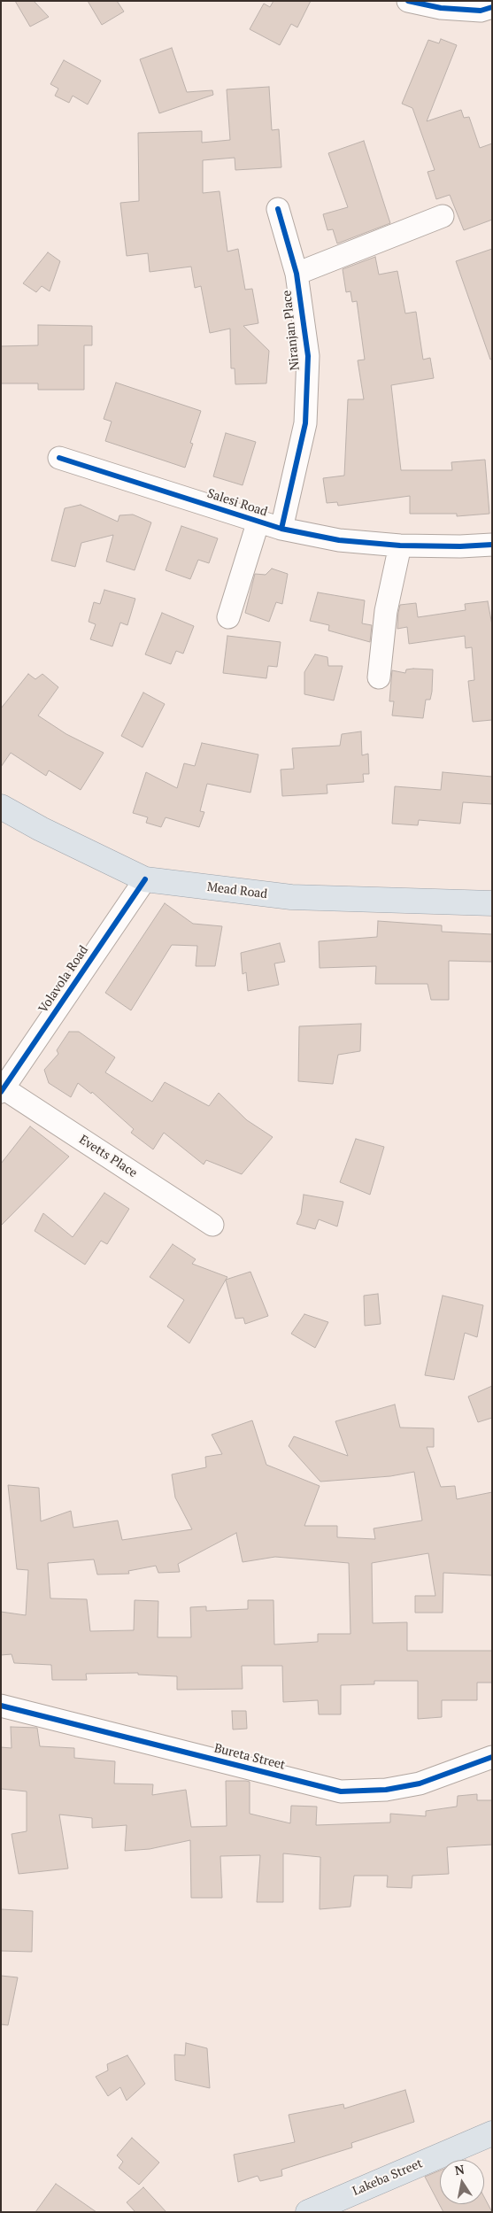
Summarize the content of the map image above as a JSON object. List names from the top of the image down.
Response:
{
  "streets": {
    "main road": ["Mead Road", "Lakeba Street"],
    "street": [
      "Niranjan Place",
      "Salesi Road",
      "Volavola Road",
      "Evetts Place",
      "Bureta Street"
    ]
  },
  "crossings": [
    ["Niranjan Place", "Salesi Road"],
    ["Mead Road", "Volavola Road"],
    ["Volavola Road", "Evetts Place"]
  ],
  "north": "top"
}
